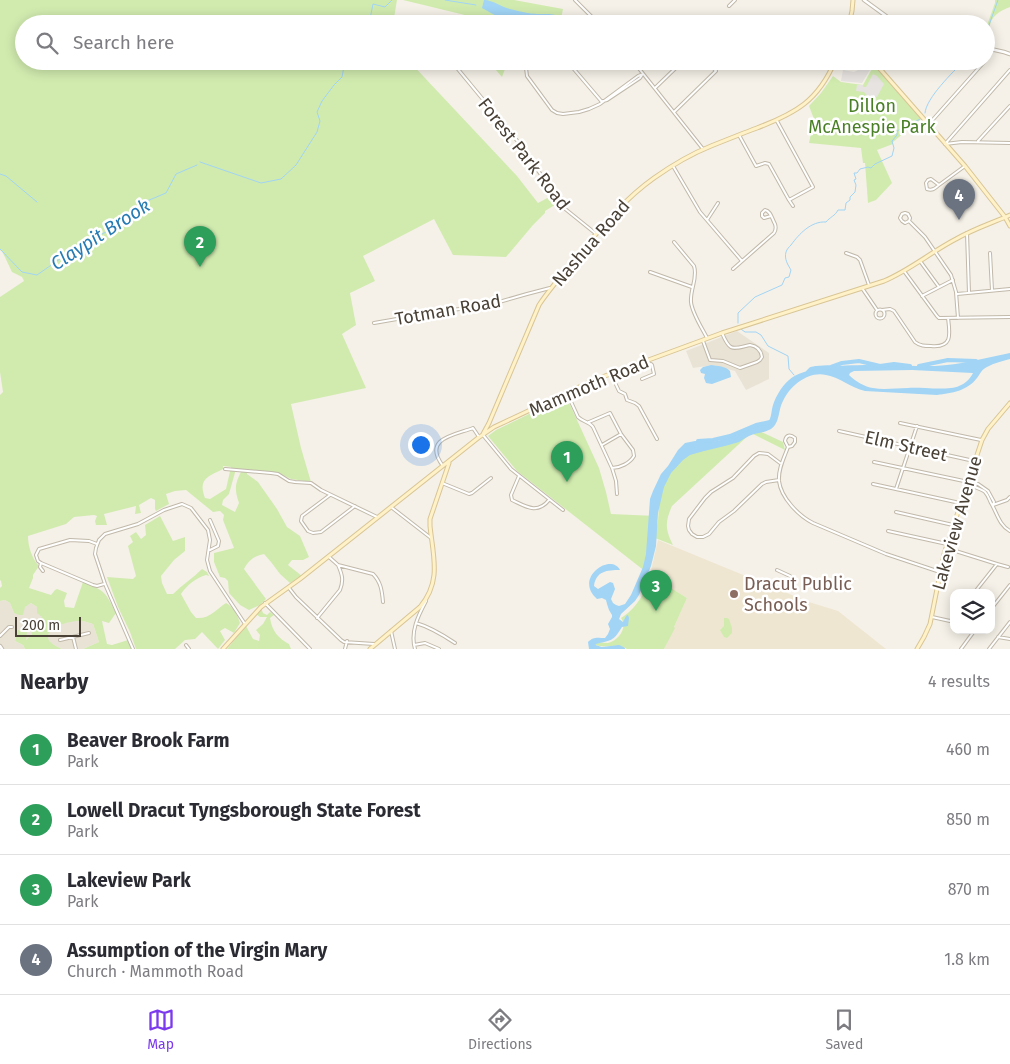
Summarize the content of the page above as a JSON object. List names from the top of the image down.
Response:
{
  "streets": {
    "main road": ["Nashua Road", "Mammoth Road", "Lakeview Avenue"],
    "street": ["Forest Park Road", "Totman Road", "Elm Street"]
  },
  "crossings": [
    ["Forest Park Road", "Nashua Road"],
    ["Nashua Road", "Totman Road"],
    ["Nashua Road", "Mammoth Road"],
    ["Elm Street", "Lakeview Avenue"]
  ],
  "water": ["Claypit Brook"],
  "parks": ["Dillon McAnespie Park"],
  "places": ["Dracut Public Schools"],
  "scale_bar": "200 m",
  "page": {
    "search": "Search here",
    "pins": [
      "4",
      "2",
      "1",
      "3"
    ],
    "scale": "200 m",
    "heading": ["Nearby", "4 results"],
    "list": [
      {
        "mark": "1",
        "name": "Beaver Brook Farm",
        "note": "Park",
        "value": "460 m"
      },
      {
        "mark": "2",
        "name": "Lowell Dracut Tyngsborough State Forest",
        "note": "Park",
        "value": "850 m"
      },
      {
        "mark": "3",
        "name": "Lakeview Park",
        "note": "Park",
        "value": "870 m"
      },
      {
        "mark": "4",
        "name": "Assumption of the Virgin Mary",
        "note": "Church · Mammoth Road",
        "value": "1.8 km"
      }
    ],
    "nav": ["Map", "Directions", "Saved"]
  }
}
